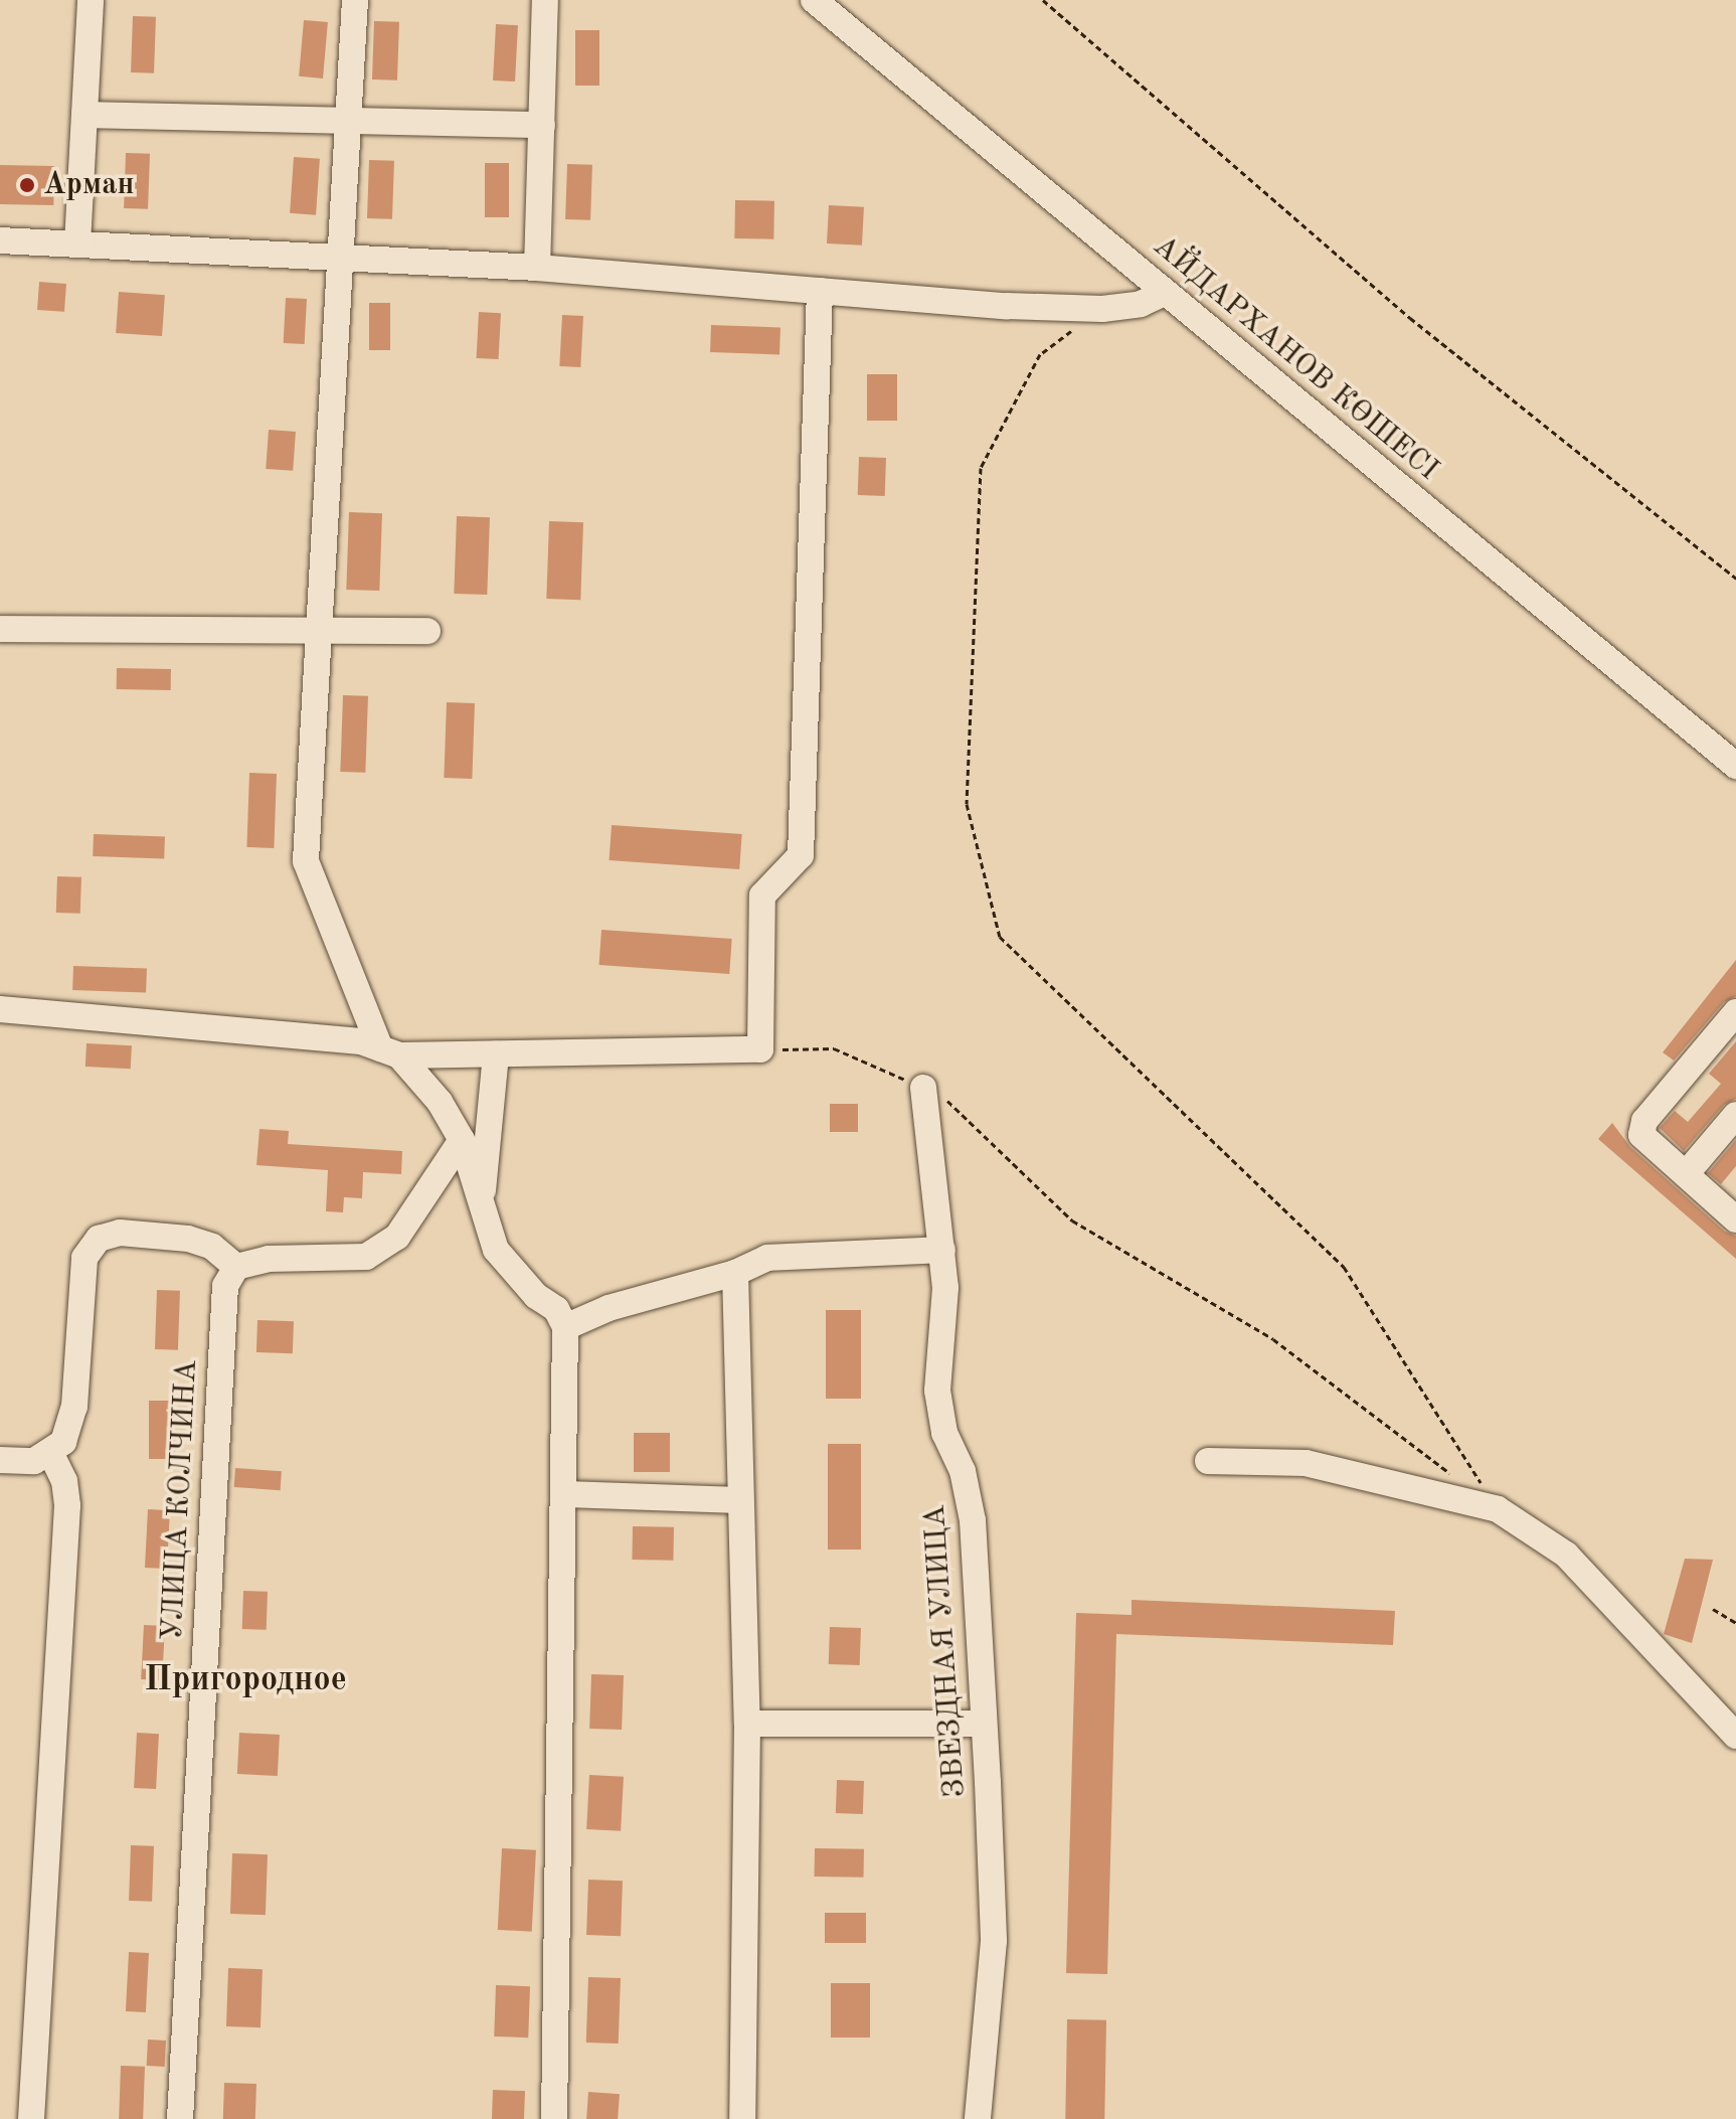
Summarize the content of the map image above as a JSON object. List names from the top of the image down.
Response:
{
  "streets": {
    "street": ["АЙДАРХАНОВ КӨШЕСІ", "УЛИЦА КОЛЧИНА", "ЗВЕЗДНАЯ УЛИЦА"]
  },
  "districts": ["Пригородное"],
  "places": ["Арман"]
}
